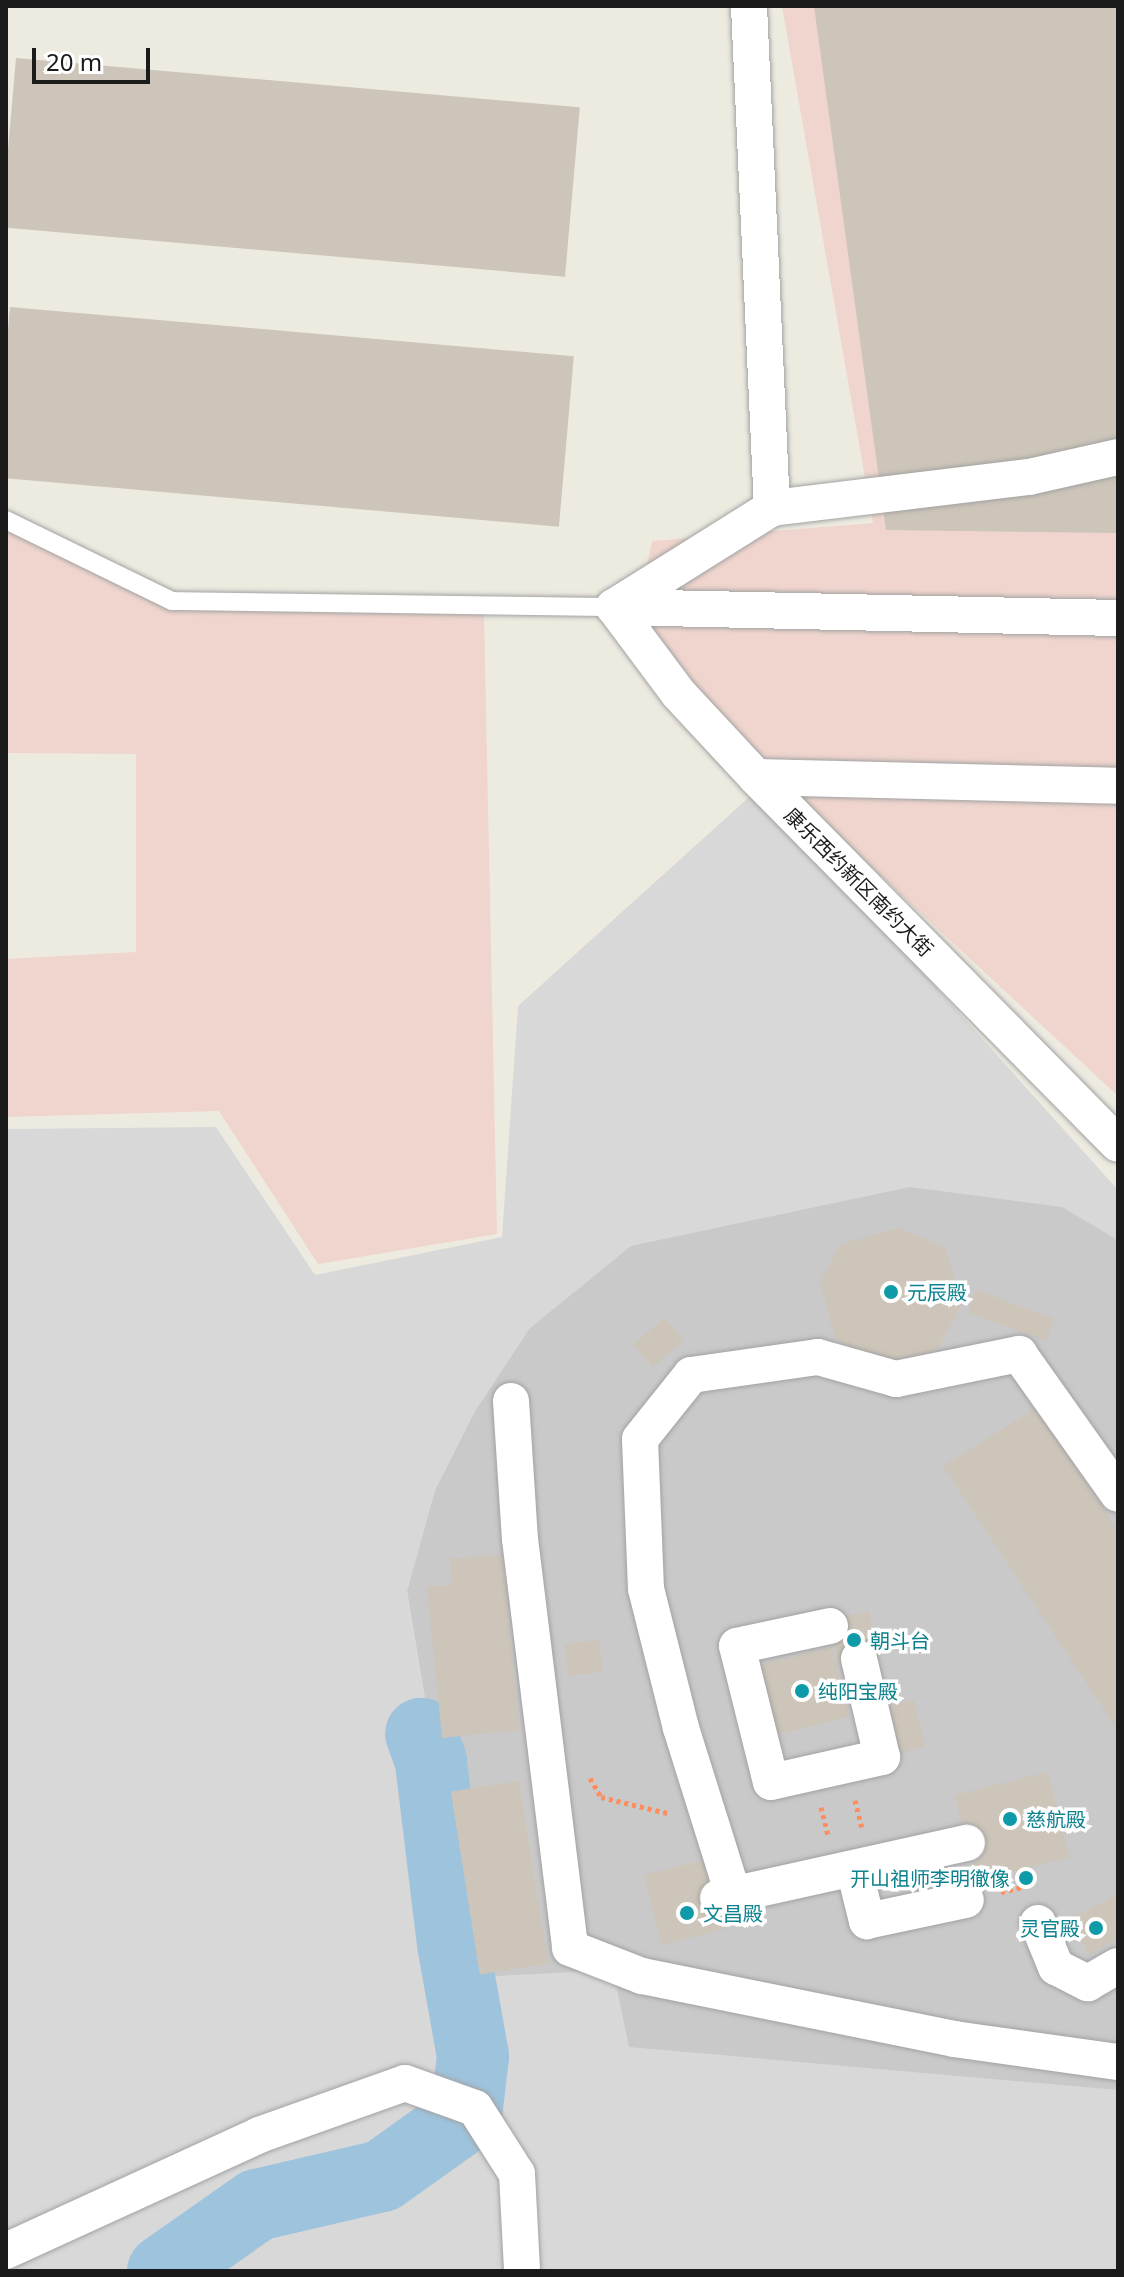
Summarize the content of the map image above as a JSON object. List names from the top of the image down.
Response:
{
  "streets": {
    "street": ["康乐西约新区南约大街"]
  },
  "places": [
    "元辰殿",
    "朝斗台",
    "纯阳宝殿",
    "慈航殿",
    "开山祖师李明徹像",
    "文昌殿",
    "灵官殿"
  ],
  "scale_bar": "20 m"
}
